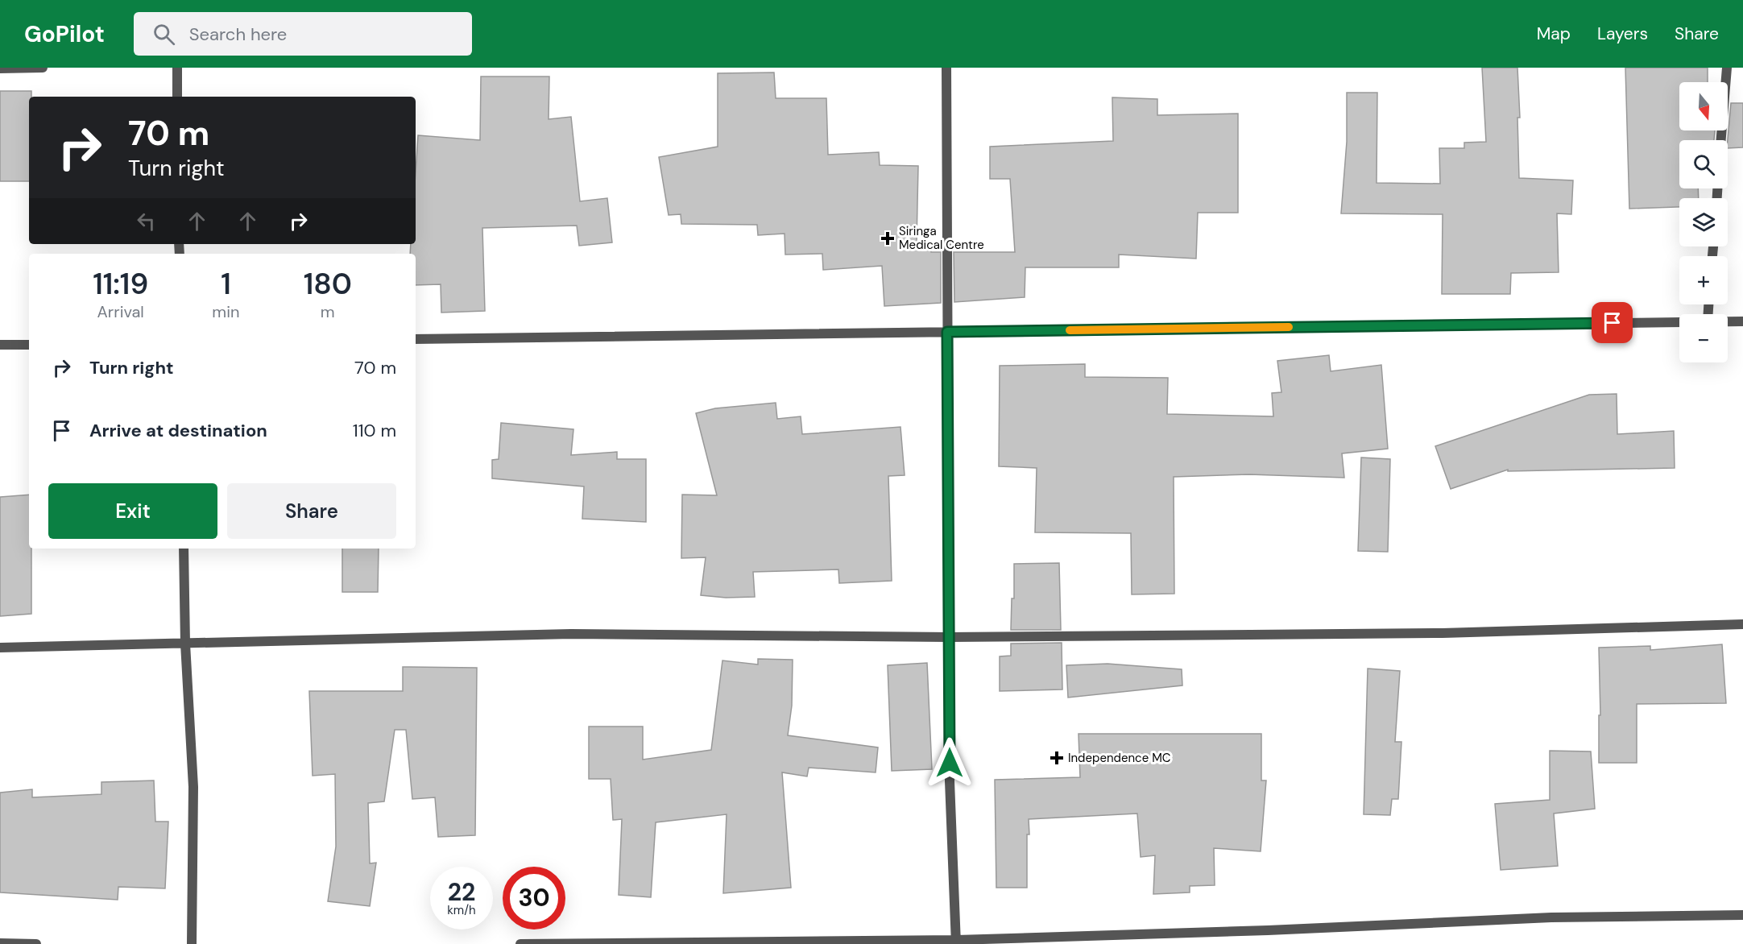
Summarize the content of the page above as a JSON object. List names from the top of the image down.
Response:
{
  "places": {
    "health": ["Siringa Medical Centre", "Independence MC"]
  },
  "north": "bottom",
  "page": {
    "header": "GoPilot",
    "search": "Search here",
    "nav": ["Map", "Layers", "Share"],
    "map_buttons": ["+", "−"],
    "turn": ["70 m", "Turn right"],
    "eta": [
      "11:19",
      "Arrival",
      "1",
      "min",
      "180",
      "m"
    ],
    "list": [
      {
        "name": "Turn right",
        "value": "70 m"
      },
      {
        "name": "Arrive at destination",
        "value": "110 m"
      }
    ],
    "buttons": ["Exit", "Share"],
    "speed": "22 km/h",
    "limit": "30"
  }
}
